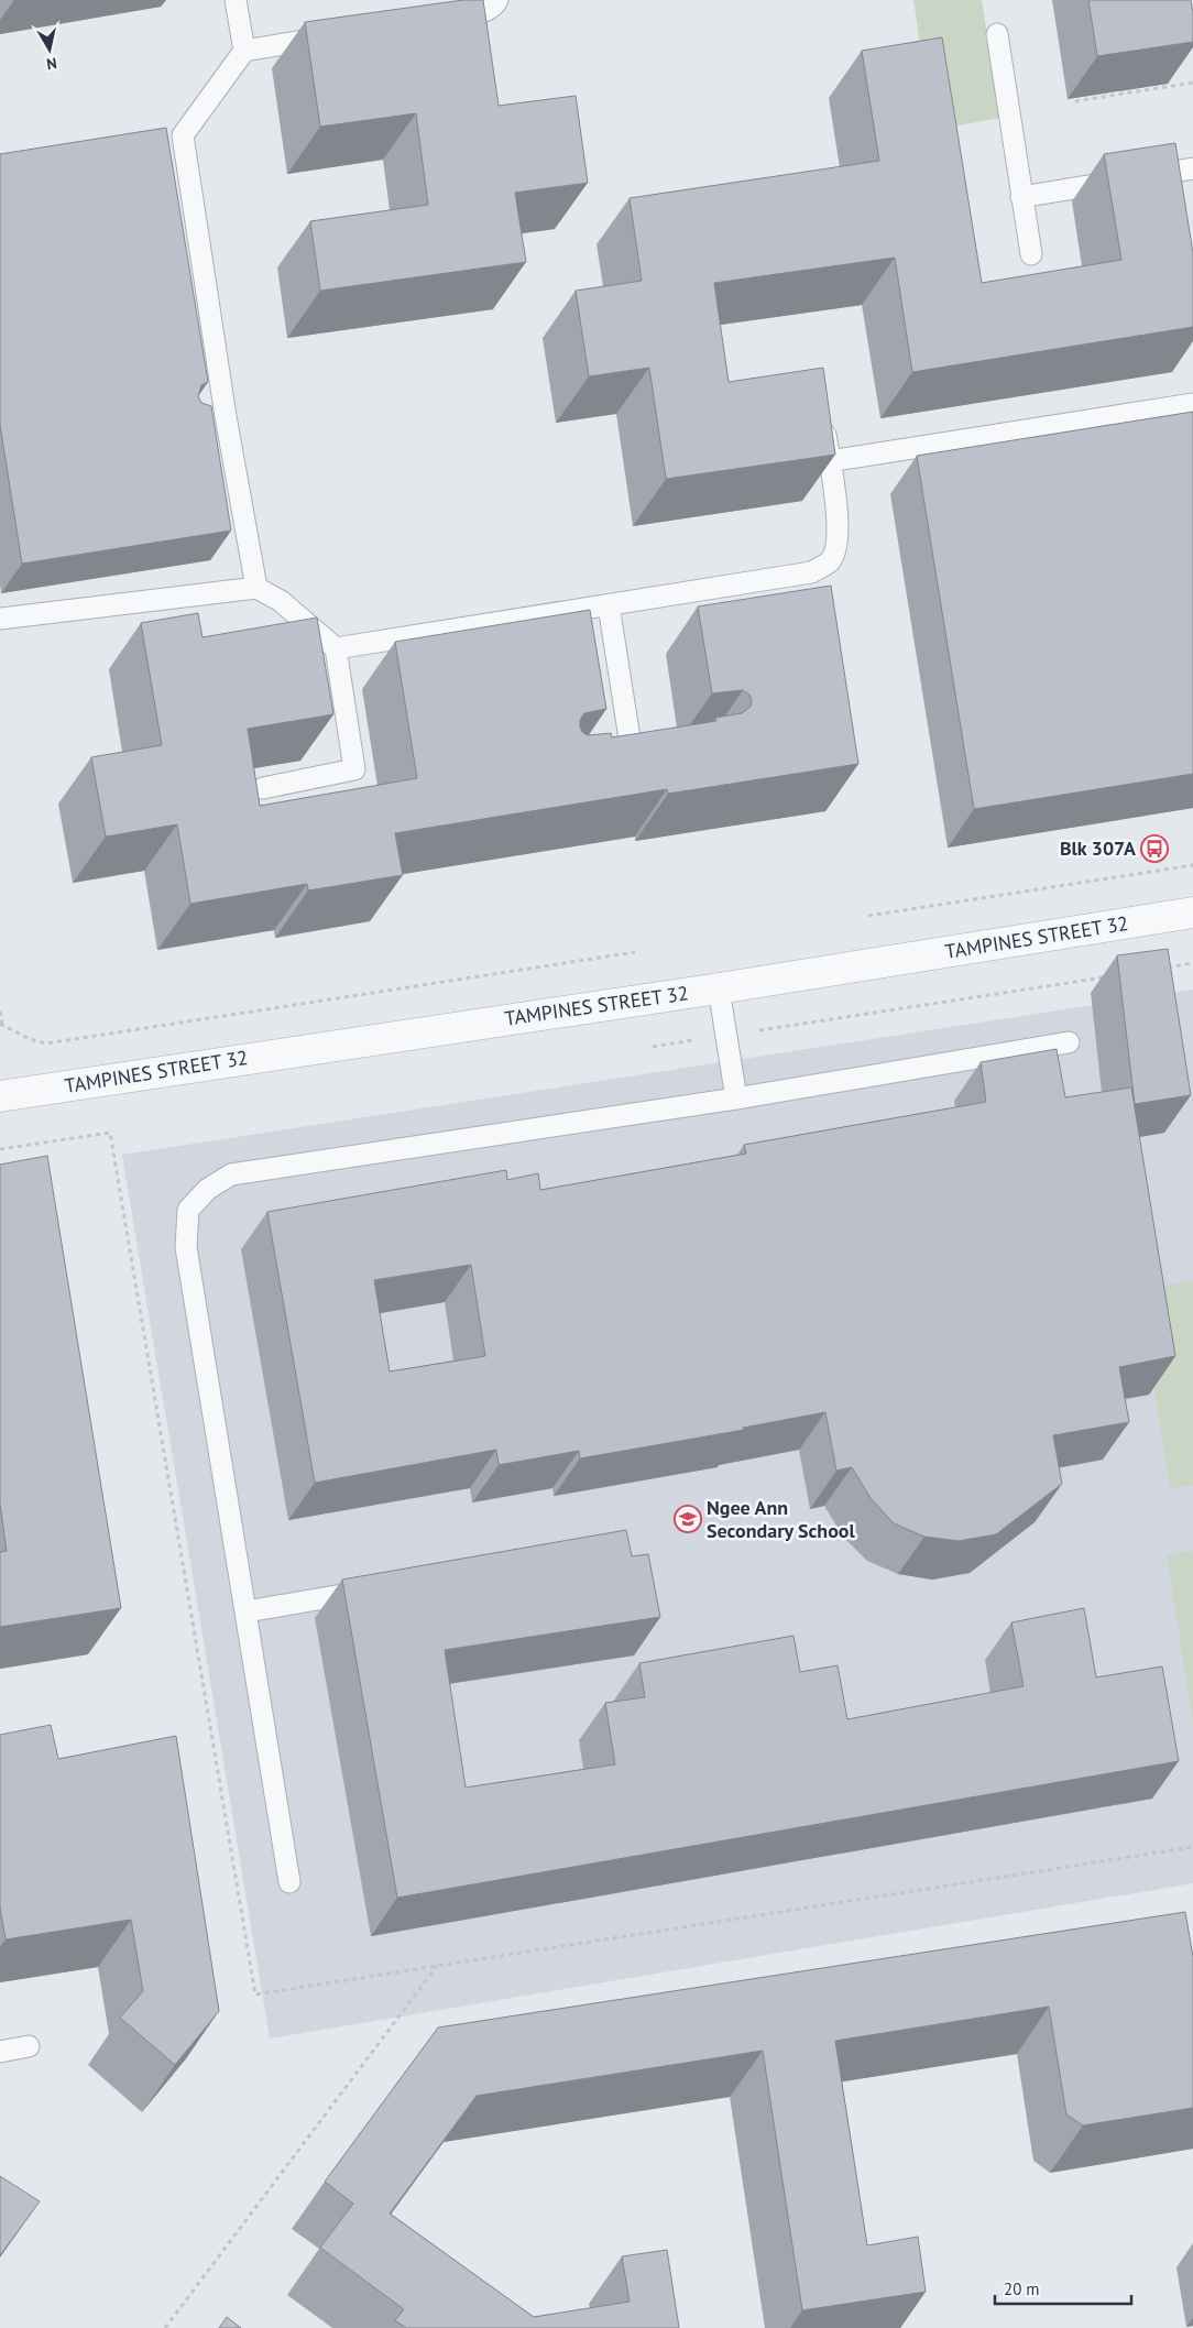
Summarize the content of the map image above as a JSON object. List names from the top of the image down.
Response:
{
  "streets": {
    "street": ["TAMPINES STREET 32"]
  },
  "places": {
    "bus stop": ["Blk 307A"],
    "school or university": ["Ngee Ann Secondary School"]
  },
  "scale_bar": "20 m",
  "north": "bottom"
}
